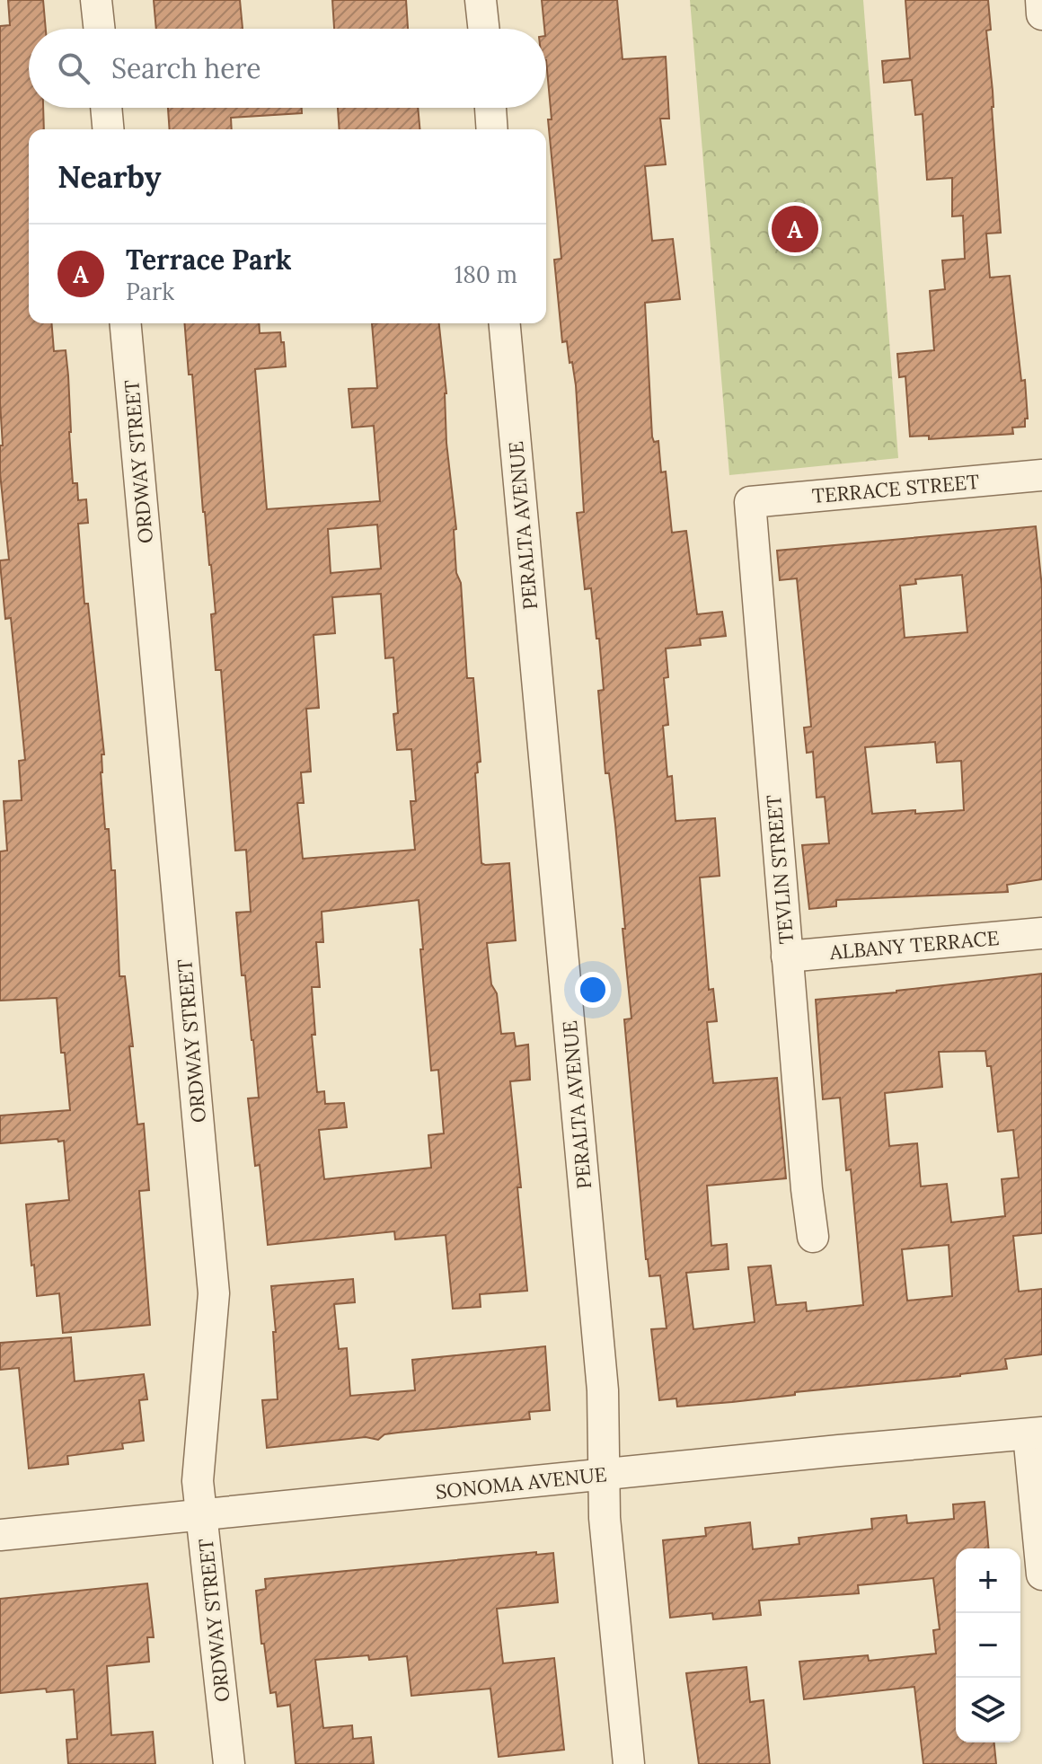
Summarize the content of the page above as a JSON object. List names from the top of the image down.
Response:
{
  "streets": {
    "street": [
      "ORDWAY STREET",
      "TERRACE STREET",
      "PERALTA AVENUE",
      "TEVLIN STREET",
      "ALBANY TERRACE",
      "SONOMA AVENUE"
    ]
  },
  "crossings": [
    ["ORDWAY STREET", "SONOMA AVENUE"],
    ["TERRACE STREET", "TEVLIN STREET"],
    ["PERALTA AVENUE", "SONOMA AVENUE"],
    ["TEVLIN STREET", "ALBANY TERRACE"]
  ],
  "page": {
    "search": "Search here",
    "heading": "Nearby",
    "pins": "A",
    "list": [
      {
        "mark": "A",
        "name": "Terrace Park",
        "note": "Park",
        "value": "180 m"
      }
    ],
    "map_buttons": ["+", "−"]
  }
}
